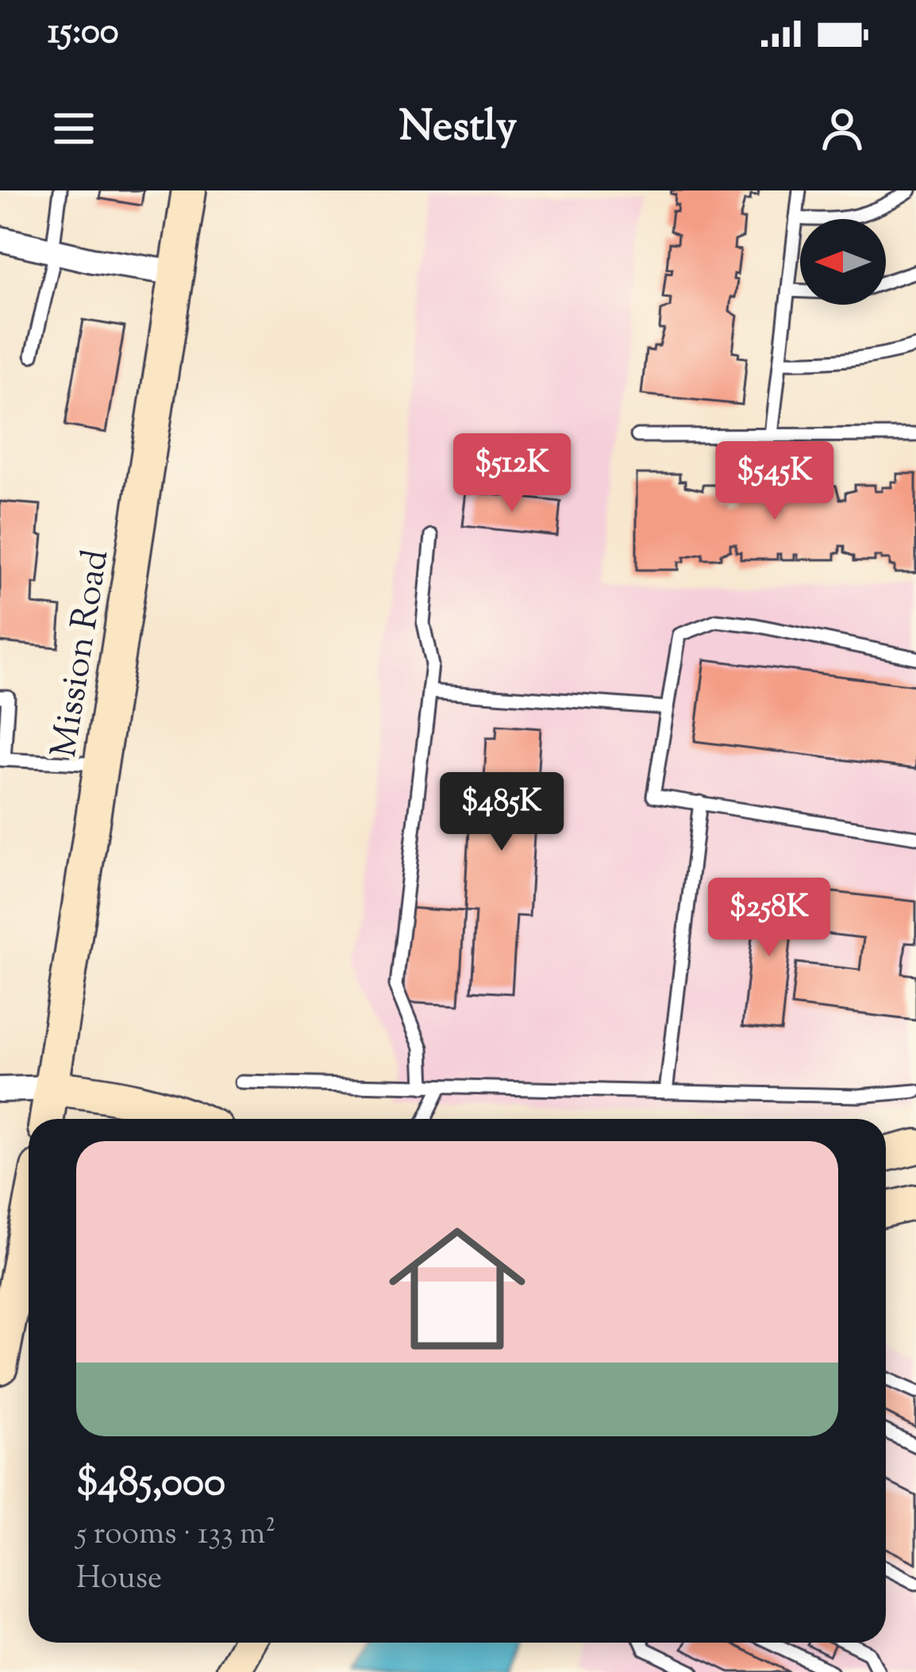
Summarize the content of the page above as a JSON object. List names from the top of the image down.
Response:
{
  "streets": {
    "street": ["Mission Road"]
  },
  "north": "left",
  "page": {
    "status": "15:00",
    "header": "Nestly",
    "price": [
      "$512K",
      "$545K",
      "$485K",
      "$258K"
    ],
    "list": [
      {
        "name": "$485,000",
        "note": "5 rooms · 133 m² · House"
      }
    ]
  }
}
